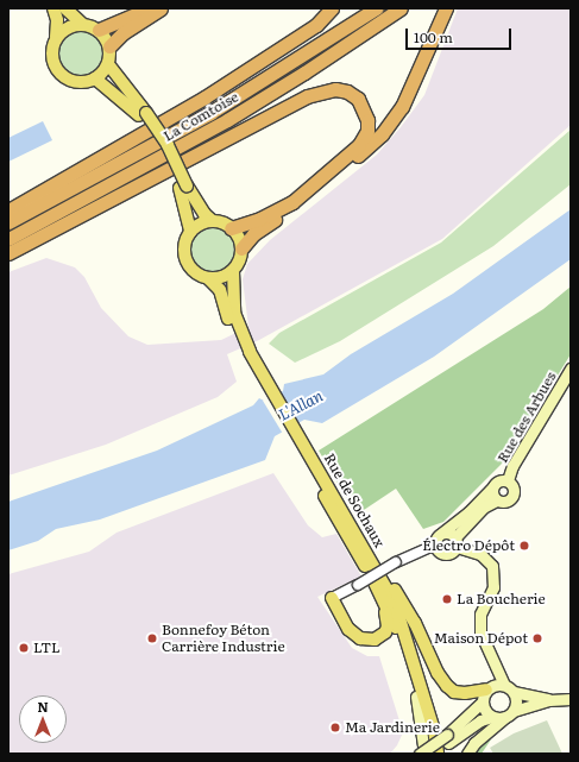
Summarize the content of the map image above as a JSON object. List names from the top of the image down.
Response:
{
  "streets": {
    "highway": ["La Comtoise"],
    "main road": ["Rue des Arbues", "Rue de Sochaux"]
  },
  "water": ["L'Allan"],
  "places": [
    "Électro Dépôt",
    "La Boucherie",
    "Bonnefoy Béton Carrière Industrie",
    "Maison Dépot",
    "LTL",
    "Ma Jardinerie"
  ],
  "scale_bar": "100 m",
  "north": "top"
}
